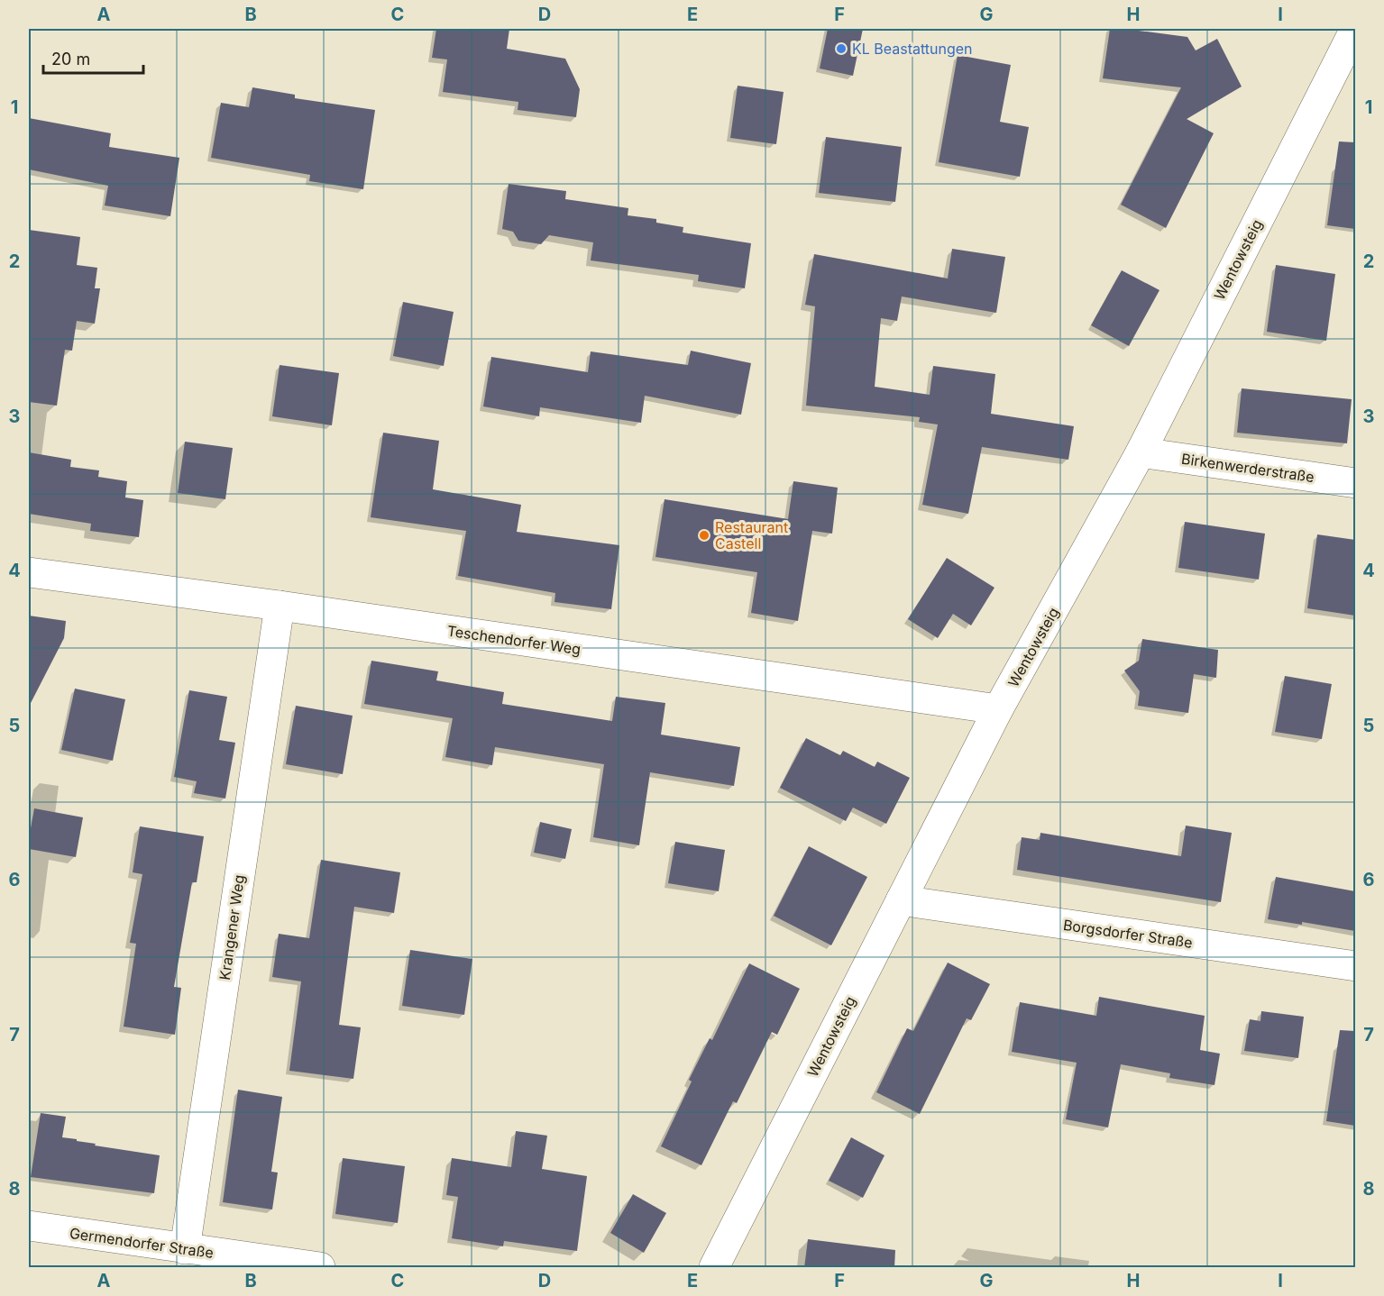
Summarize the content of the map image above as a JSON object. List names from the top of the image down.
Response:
{
  "streets": {
    "street": [
      "Wentowsteig",
      "Birkenwerderstraße",
      "Teschendorfer Weg",
      "Krangener Weg",
      "Borgsdorfer Straße",
      "Germendorfer Straße"
    ]
  },
  "crossings": [
    ["Wentowsteig", "Birkenwerderstraße"],
    ["Wentowsteig", "Teschendorfer Weg"],
    ["Wentowsteig", "Borgsdorfer Straße"],
    ["Teschendorfer Weg", "Krangener Weg"],
    ["Krangener Weg", "Germendorfer Straße"]
  ],
  "places": ["KL Beastattungen", "Restaurant Castell"],
  "scale_bar": "20 m",
  "grid": {
    "columns": [
      "A",
      "B",
      "C",
      "D",
      "E",
      "F",
      "G",
      "H",
      "I"
    ],
    "rows": [
      "1",
      "2",
      "3",
      "4",
      "5",
      "6",
      "7",
      "8"
    ]
  }
}
